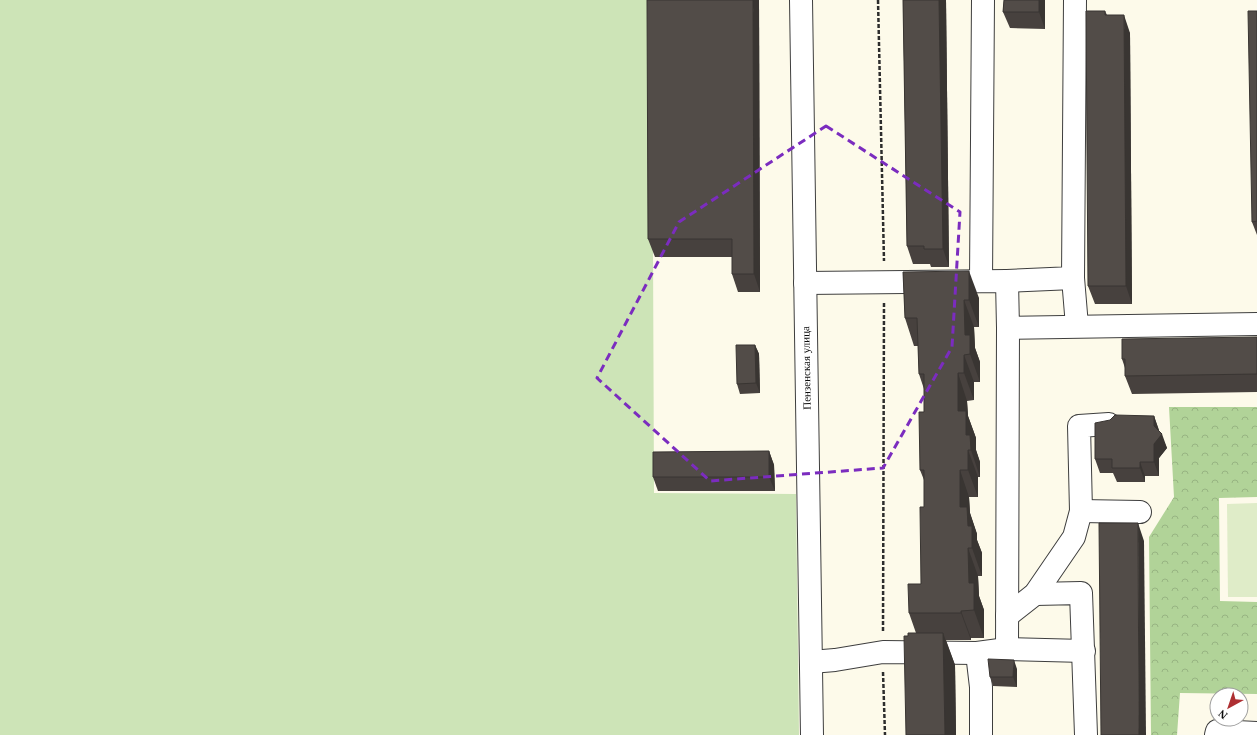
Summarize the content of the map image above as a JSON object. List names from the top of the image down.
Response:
{
  "streets": {
    "street": ["Пензенская улица"]
  },
  "north": "bottom left"
}
